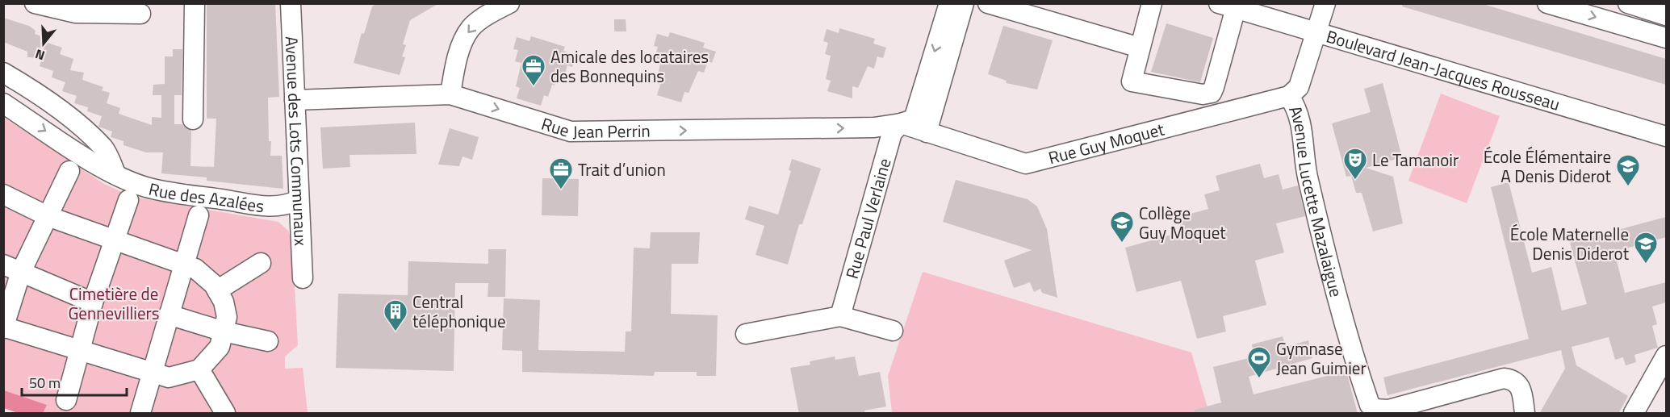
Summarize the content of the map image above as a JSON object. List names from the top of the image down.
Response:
{
  "streets": {
    "street": [
      "Boulevard Jean-Jacques Rousseau",
      "Rue Jean Perrin",
      "Avenue des Lots Communaux",
      "Rue Guy Moquet",
      "Rue des Azalées",
      "Avenue Lucette Mazalaigue",
      "Rue Paul Verlaine"
    ]
  },
  "crossings": [
    ["Boulevard Jean-Jacques Rousseau", "Avenue Lucette Mazalaigue"],
    ["Rue Jean Perrin", "Avenue des Lots Communaux"],
    ["Rue Jean Perrin", "Rue Paul Verlaine"],
    ["Avenue des Lots Communaux", "Rue des Azalées"],
    ["Rue Guy Moquet", "Avenue Lucette Mazalaigue"]
  ],
  "one_way": ["Rue Jean Perrin"],
  "parks": ["Cimetière de Gennevilliers"],
  "places": {
    "office": ["Amicale des locataires des Bonnequins", "Trait d’union"],
    "theatre": ["Le Tamanoir"],
    "school or university": ["École Élémentaire A Denis Diderot", "Collège Guy Moquet", "École Maternelle Denis Diderot"],
    "building": ["Central téléphonique"],
    "sports": ["Gymnase Jean Guimier"]
  },
  "scale_bar": "50 m",
  "north": "bottom"
}
